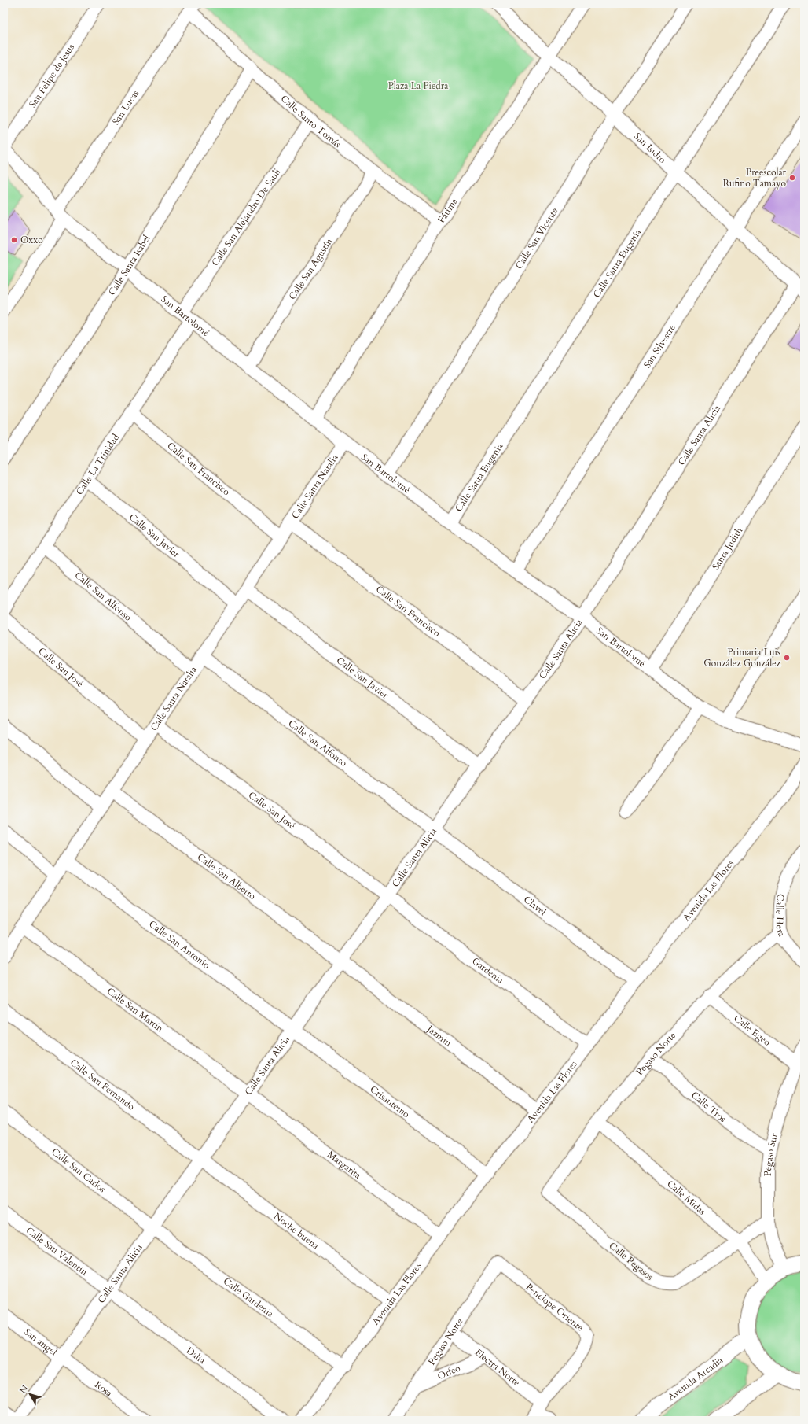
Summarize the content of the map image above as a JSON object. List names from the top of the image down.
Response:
{
  "streets": {
    "street": [
      "San Felipe de jesus",
      "San Lucas",
      "Calle Santo Tomás",
      "San Isidro",
      "Fátima",
      "Calle San Alejandro De Sauli",
      "Calle San Vicente",
      "Calle Santa Eugenia",
      "Calle Santa Isabel",
      "Calle San Agustín",
      "San Bartolomé",
      "San Silvestre",
      "Calle Santa Alicia",
      "Calle La Trinidad",
      "Calle San Francisco",
      "Calle Santa Natalia",
      "Calle San Javier",
      "Santa Judith",
      "Calle San Alfonso",
      "Calle San José",
      "Calle San Alberto",
      "Avenida Las Flores",
      "Clavel",
      "Calle Hera",
      "Calle San Antonio",
      "Gardenia",
      "Calle San Martín",
      "Calle Egeo",
      "Jazmin",
      "Pegaso Norte",
      "Calle San Fernando",
      "Crisantemo",
      "Calle Tros",
      "Pegaso Sur",
      "Margarita",
      "Calle San Carlos",
      "Calle Midas",
      "Noche buena",
      "Calle San Valentín",
      "Calle Pegasos",
      "Calle Gardenia",
      "Penelope Oriente",
      "San angel",
      "Dalia",
      "Electra Norte",
      "Orfeo",
      "Avenida Arcadia",
      "Rosa"
    ]
  },
  "crossings": [
    ["San Felipe de jesus", "San Bartolomé"],
    ["San Lucas", "Calle Santo Tomás"],
    ["San Lucas", "San Bartolomé"],
    ["Calle Santo Tomás", "Fátima"],
    ["Calle Santo Tomás", "Calle San Alejandro De Sauli"],
    ["Calle Santo Tomás", "Calle Santa Isabel"],
    ["Calle Santo Tomás", "Calle San Agustín"],
    ["San Isidro", "Fátima"],
    ["San Isidro", "Calle San Vicente"],
    ["San Isidro", "Calle Santa Eugenia"],
    ["San Isidro", "San Silvestre"],
    ["San Isidro", "Calle Santa Alicia"],
    ["Fátima", "San Bartolomé"],
    ["Calle San Alejandro De Sauli", "San Bartolomé"],
    ["Calle San Alejandro De Sauli", "Calle La Trinidad"],
    ["Calle San Vicente", "San Bartolomé"],
    ["Calle Santa Eugenia", "San Bartolomé"],
    ["Calle Santa Isabel", "San Bartolomé"],
    ["Calle San Agustín", "San Bartolomé"],
    ["San Bartolomé", "San Silvestre"],
    ["San Bartolomé", "Calle Santa Alicia"],
    ["San Bartolomé", "Calle La Trinidad"],
    ["San Bartolomé", "Calle Santa Natalia"],
    ["San Bartolomé", "Santa Judith"],
    ["Calle Santa Alicia", "Calle San Francisco"],
    ["Calle Santa Alicia", "Calle San Javier"],
    ["Calle Santa Alicia", "Calle San Alfonso"],
    ["Calle Santa Alicia", "Calle San José"],
    ["Calle Santa Alicia", "Calle San Alberto"],
    ["Calle Santa Alicia", "Clavel"],
    ["Calle Santa Alicia", "Calle San Antonio"],
    ["Calle Santa Alicia", "Gardenia"],
    ["Calle Santa Alicia", "Calle San Martín"],
    ["Calle Santa Alicia", "Jazmin"],
    ["Calle Santa Alicia", "Calle San Fernando"],
    ["Calle Santa Alicia", "Crisantemo"],
    ["Calle Santa Alicia", "Margarita"],
    ["Calle Santa Alicia", "Calle San Carlos"],
    ["Calle Santa Alicia", "Noche buena"],
    ["Calle Santa Alicia", "Calle San Valentín"],
    ["Calle Santa Alicia", "Calle Gardenia"],
    ["Calle Santa Alicia", "San angel"],
    ["Calle Santa Alicia", "Dalia"],
    ["Calle Santa Alicia", "Rosa"],
    ["Calle La Trinidad", "Calle San Francisco"],
    ["Calle La Trinidad", "Calle San Javier"],
    ["Calle La Trinidad", "Calle San Alfonso"],
    ["Calle San Francisco", "Calle Santa Natalia"],
    ["Calle Santa Natalia", "Calle San Javier"],
    ["Calle Santa Natalia", "Calle San Alfonso"],
    ["Calle Santa Natalia", "Calle San José"],
    ["Calle Santa Natalia", "Calle San Alberto"],
    ["Calle Santa Natalia", "Calle San Antonio"],
    ["Calle Santa Natalia", "Calle San Martín"],
    ["Calle San Alfonso", "Clavel"],
    ["Calle San José", "Gardenia"],
    ["Calle San Alberto", "Jazmin"],
    ["Avenida Las Flores", "Clavel"],
    ["Avenida Las Flores", "Gardenia"],
    ["Avenida Las Flores", "Jazmin"],
    ["Avenida Las Flores", "Crisantemo"],
    ["Avenida Las Flores", "Margarita"],
    ["Avenida Las Flores", "Noche buena"],
    ["Avenida Las Flores", "Calle Gardenia"],
    ["Calle Hera", "Pegaso Norte"],
    ["Calle San Antonio", "Crisantemo"],
    ["Calle San Martín", "Margarita"],
    ["Calle Egeo", "Pegaso Norte"],
    ["Calle Egeo", "Pegaso Sur"],
    ["Pegaso Norte", "Calle Tros"],
    ["Pegaso Norte", "Calle Midas"],
    ["Pegaso Norte", "Calle Pegasos"],
    ["Pegaso Norte", "Penelope Oriente"],
    ["Pegaso Norte", "Electra Norte"],
    ["Pegaso Norte", "Orfeo"],
    ["Calle San Fernando", "Noche buena"],
    ["Calle Tros", "Pegaso Sur"],
    ["Pegaso Sur", "Calle Pegasos"],
    ["Calle San Carlos", "Calle Gardenia"],
    ["Calle Midas", "Calle Pegasos"],
    ["Calle San Valentín", "Dalia"],
    ["Penelope Oriente", "Electra Norte"],
    ["San angel", "Rosa"],
    ["Electra Norte", "Orfeo"]
  ],
  "parks": ["Plaza La Piedra"],
  "places": ["Preescolar Rufino Tamayo", "Oxxo", "Primaria Luis González González"],
  "north": "top left"
}
